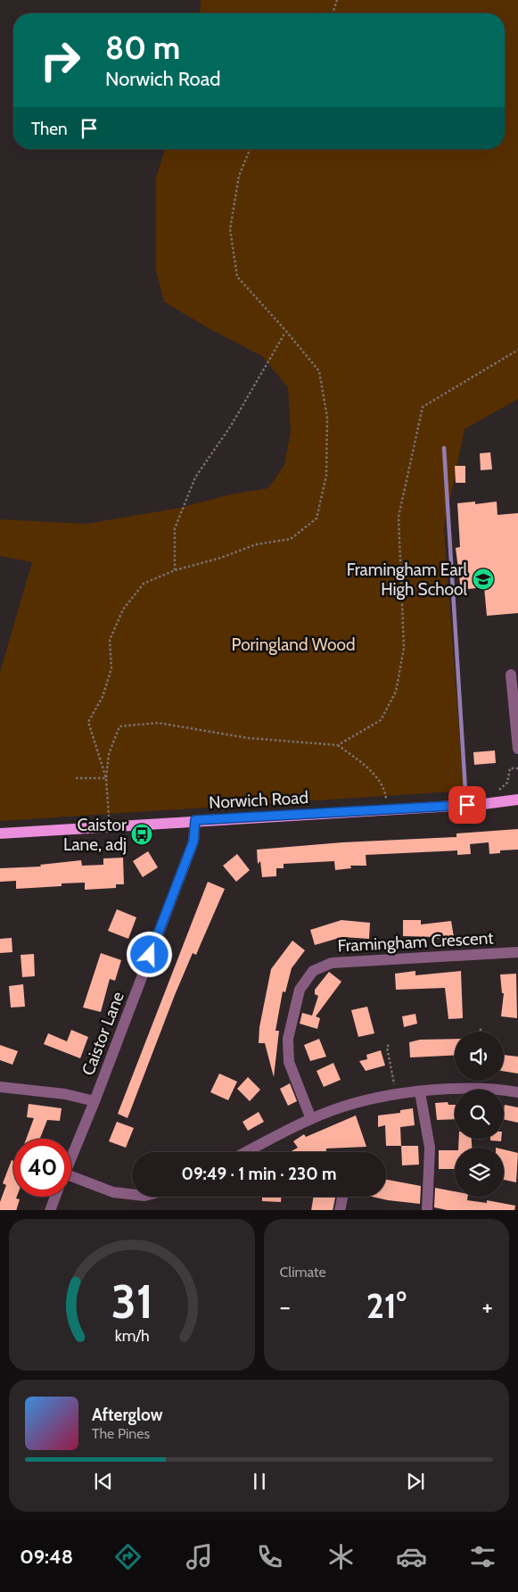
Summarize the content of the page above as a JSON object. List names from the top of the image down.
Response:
{
  "streets": {
    "main road": ["Norwich Road"],
    "street": ["Framingham Crescent", "Caistor Lane"]
  },
  "crossings": [
    ["Norwich Road", "Caistor Lane"]
  ],
  "parks": ["Poringland Wood"],
  "places": {
    "school or university": ["Framingham Earl High School"],
    "bus stop": ["Caistor Lane, adj"]
  },
  "page": {
    "turn": ["80 m", "Norwich Road"],
    "then": "Then",
    "limit": "40",
    "trip": "09:49 · 1 min · 230 m",
    "tile": "Climate",
    "heat": ["−", "21°", "+"],
    "song": ["Afterglow", "The Pines"],
    "tabs": "09:48",
    "gauge": ["31", "km/h"]
  }
}
